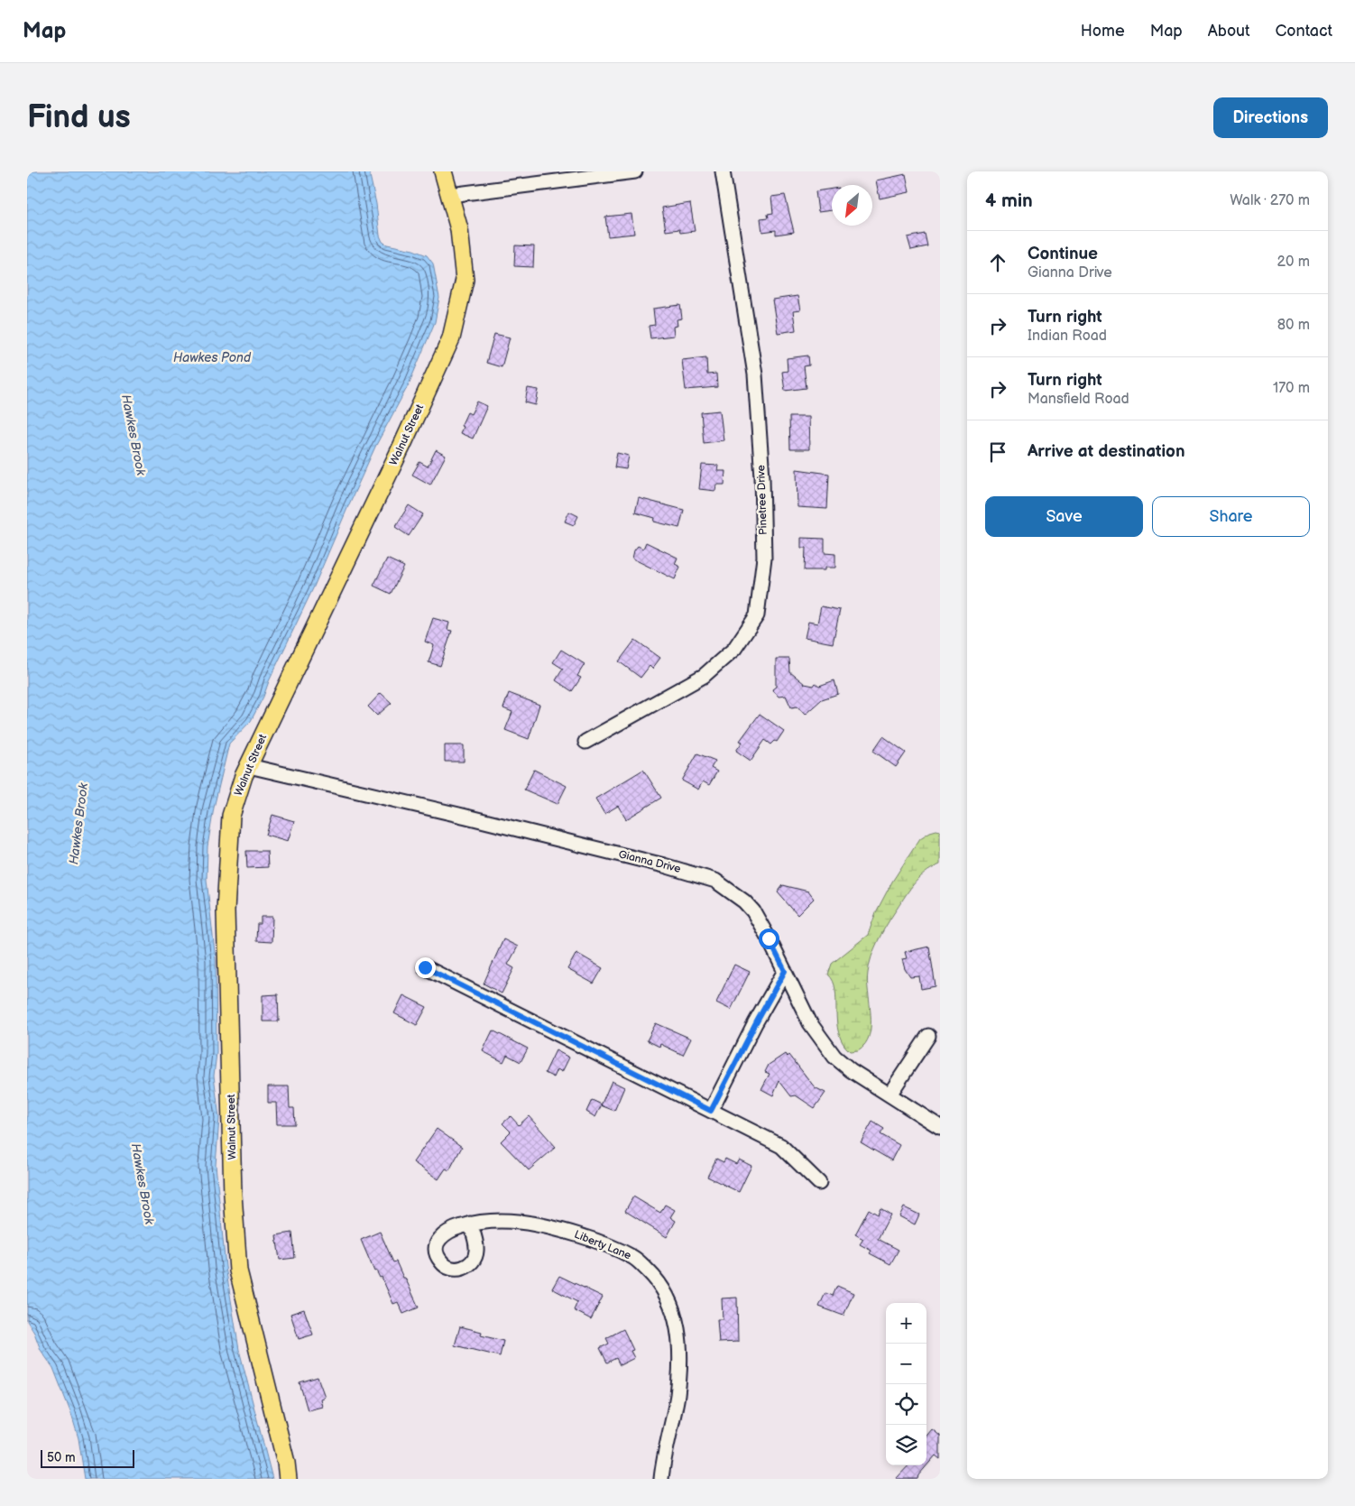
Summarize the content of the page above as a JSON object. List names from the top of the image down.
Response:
{
  "streets": {
    "main road": ["Walnut Street"],
    "street": ["Pinetree Drive", "Gianna Drive", "Liberty Lane"]
  },
  "crossings": [
    ["Walnut Street", "Gianna Drive"]
  ],
  "water": ["Hawkes Pond", "Hawkes Brook"],
  "scale_bar": "50 m",
  "north": "bottom left",
  "page": {
    "header": "Map",
    "nav": [
      "Home",
      "Map",
      "About",
      "Contact"
    ],
    "buttons": [
      "Directions",
      ["Save", "Share"]
    ],
    "title": "Find us",
    "heading": ["4 min", "Walk · 270 m"],
    "list": [
      ["Continue", "Gianna Drive", "20 m"],
      ["Turn right", "Indian Road", "80 m"],
      ["Turn right", "Mansfield Road", "170 m"],
      "Arrive at destination"
    ],
    "map_buttons": ["+", "−"],
    "scale": "50 m"
  }
}
